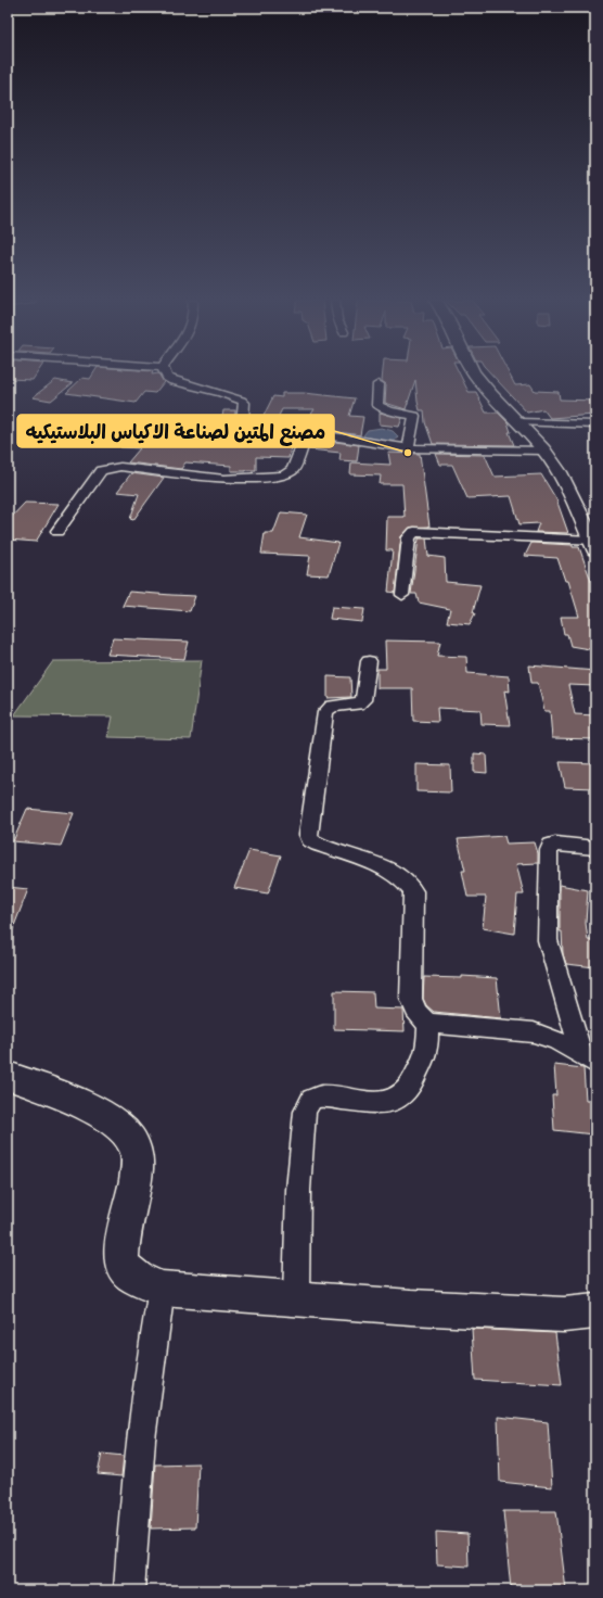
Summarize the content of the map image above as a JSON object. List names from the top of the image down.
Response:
{
  "places": ["مصنع المتين لصناعة الاكياس البلاستيكيه"]
}
